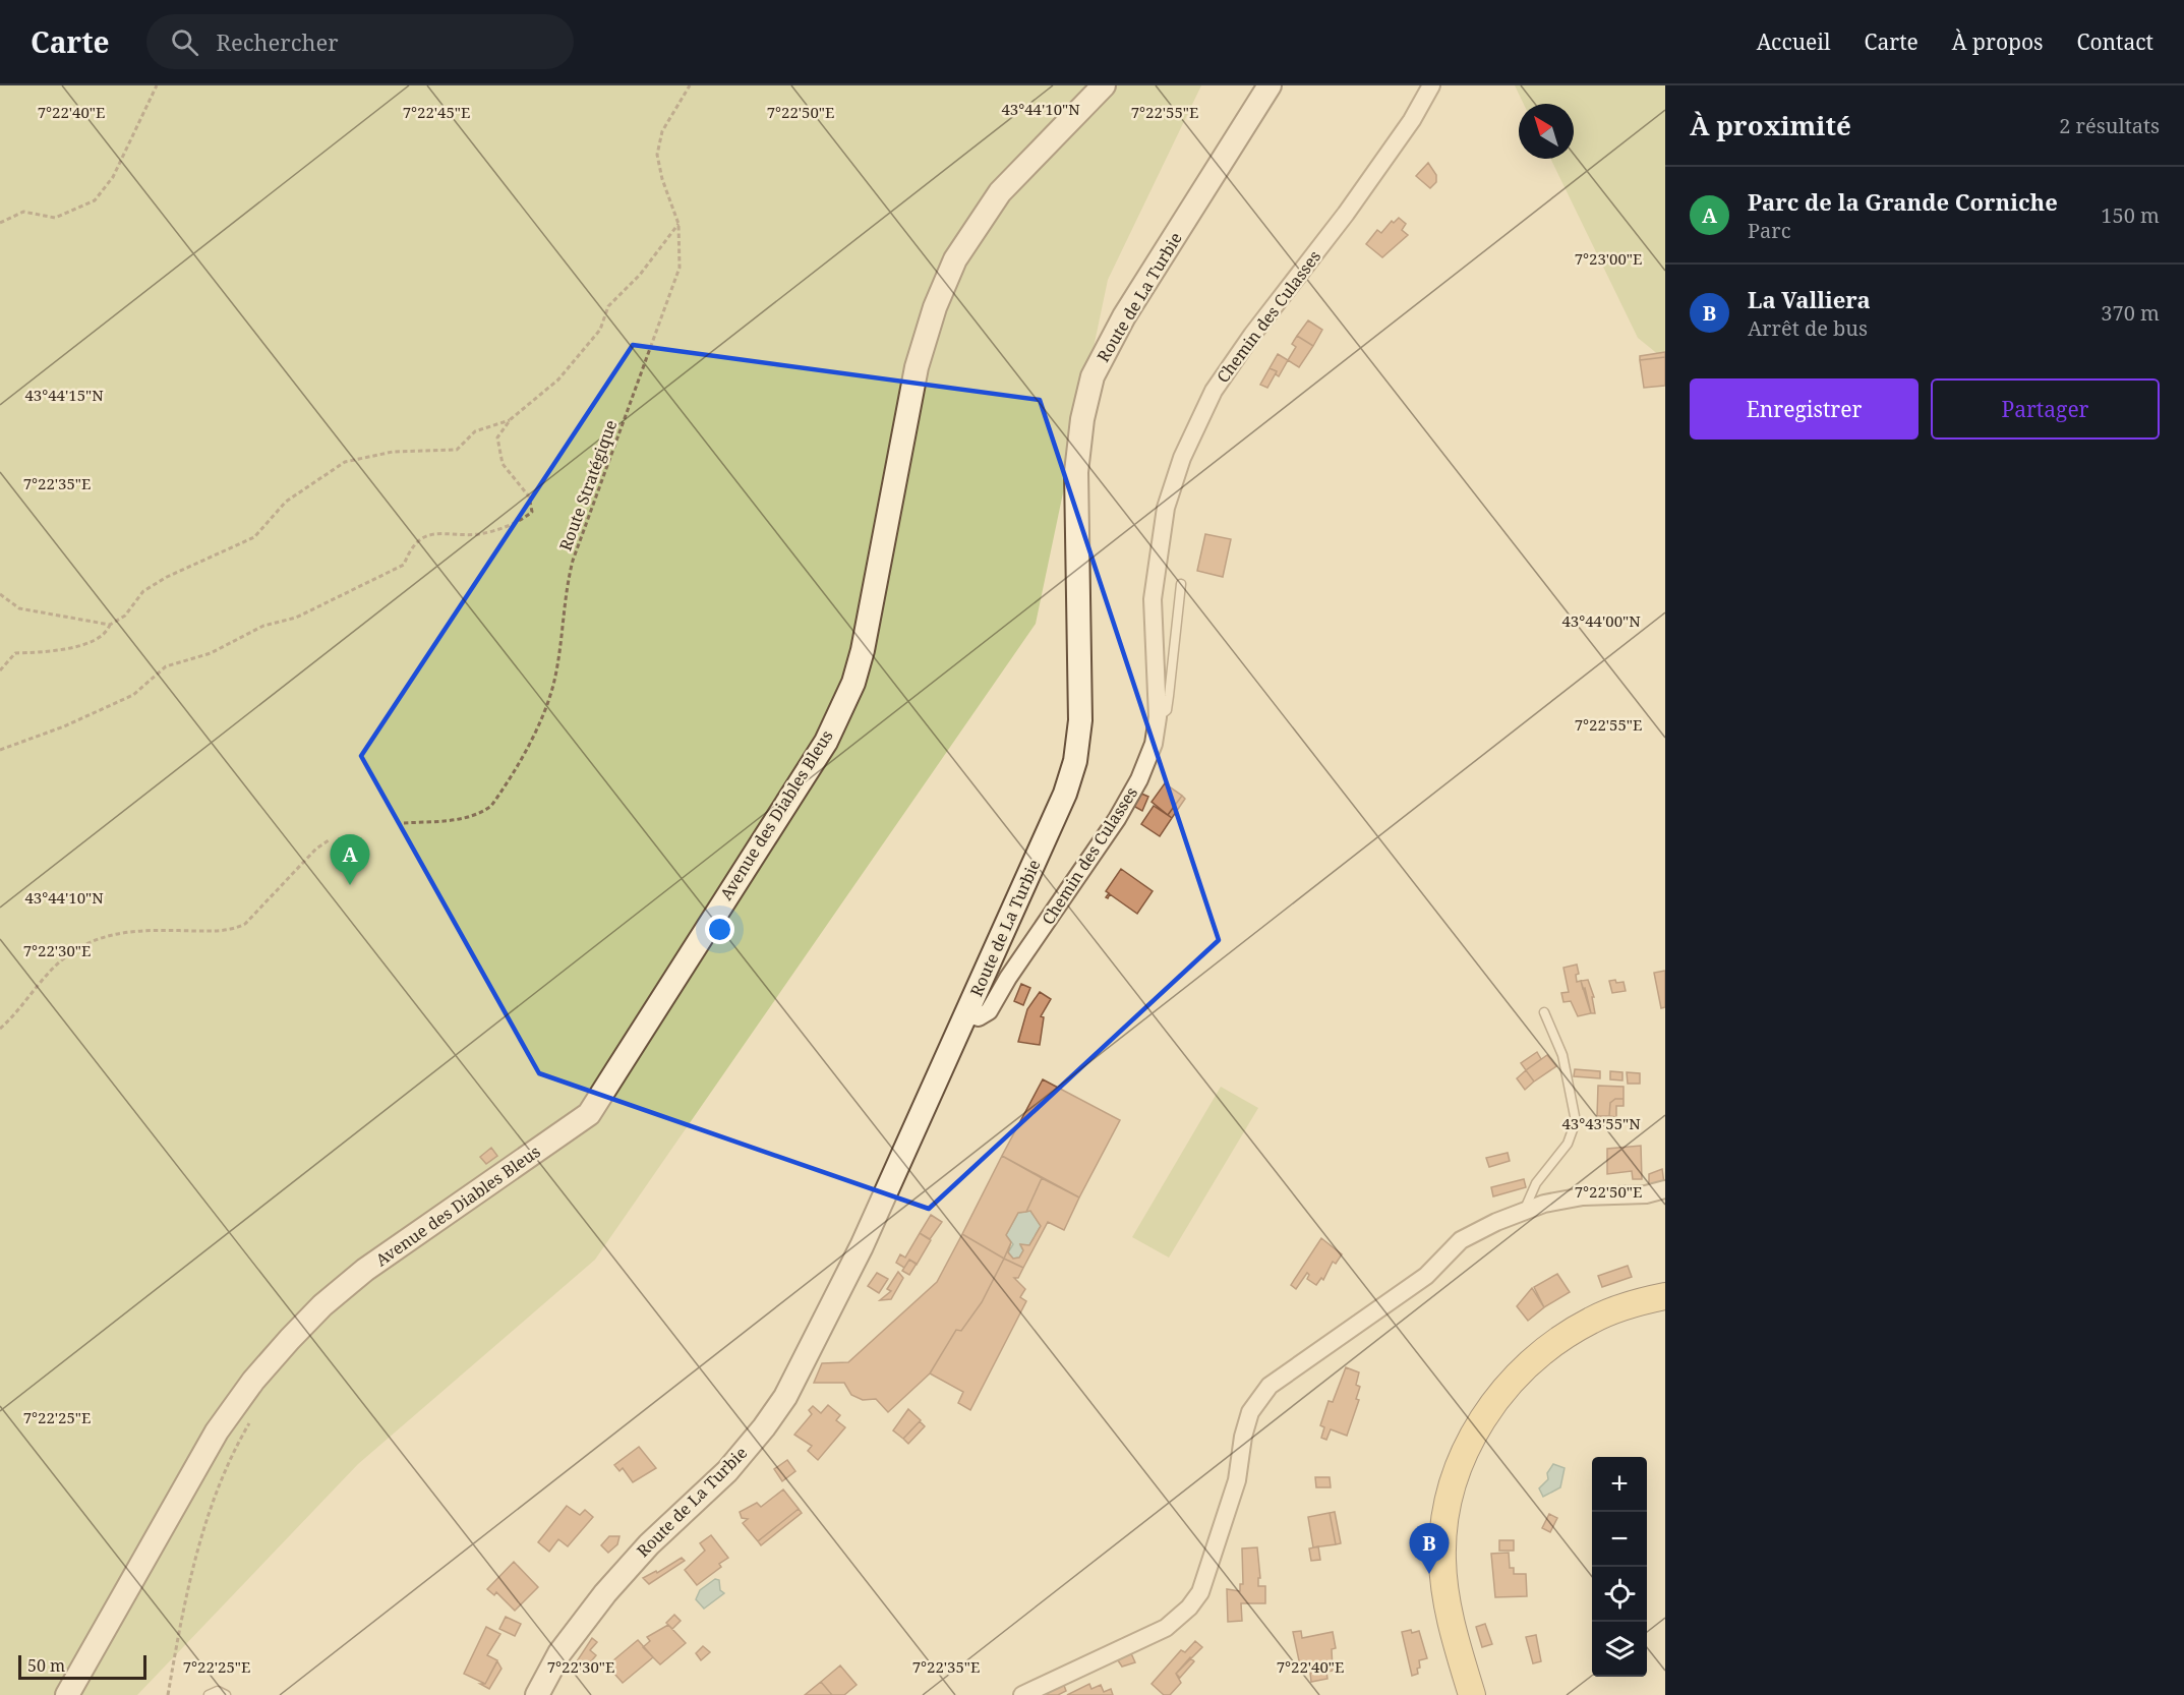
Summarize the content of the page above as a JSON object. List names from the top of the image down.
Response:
{
  "streets": {
    "main road": ["Route de La Turbie", "Avenue des Diables Bleus"],
    "street": ["Chemin des Culasses"],
    "path": ["Route Stratégique"]
  },
  "crossings": [
    ["Route de La Turbie", "Chemin des Culasses"]
  ],
  "scale_bar": "50 m",
  "north": "top left",
  "page": {
    "header": "Carte",
    "search": "Rechercher",
    "nav": [
      "Accueil",
      "Carte",
      "À propos",
      "Contact"
    ],
    "heading": ["À proximité", "2 résultats"],
    "list": [
      {
        "mark": "A",
        "name": "Parc de la Grande Corniche",
        "note": "Parc",
        "value": "150 m"
      },
      {
        "mark": "B",
        "name": "La Valliera",
        "note": "Arrêt de bus",
        "value": "370 m"
      }
    ],
    "buttons": ["Enregistrer", "Partager"],
    "pins": ["A", "B"],
    "map_buttons": ["+", "−"],
    "scale": "50 m"
  },
  "coordinates": [
    "43°44'10\"N",
    "7°22'50\"E",
    "7°22'40\"E",
    "7°22'45\"E",
    "7°22'55\"E",
    "7°23'00\"E",
    "43°44'15\"N",
    "7°22'35\"E",
    "43°44'00\"N",
    "7°22'30\"E",
    "43°43'55\"N",
    "7°22'25\"E"
  ]
}
